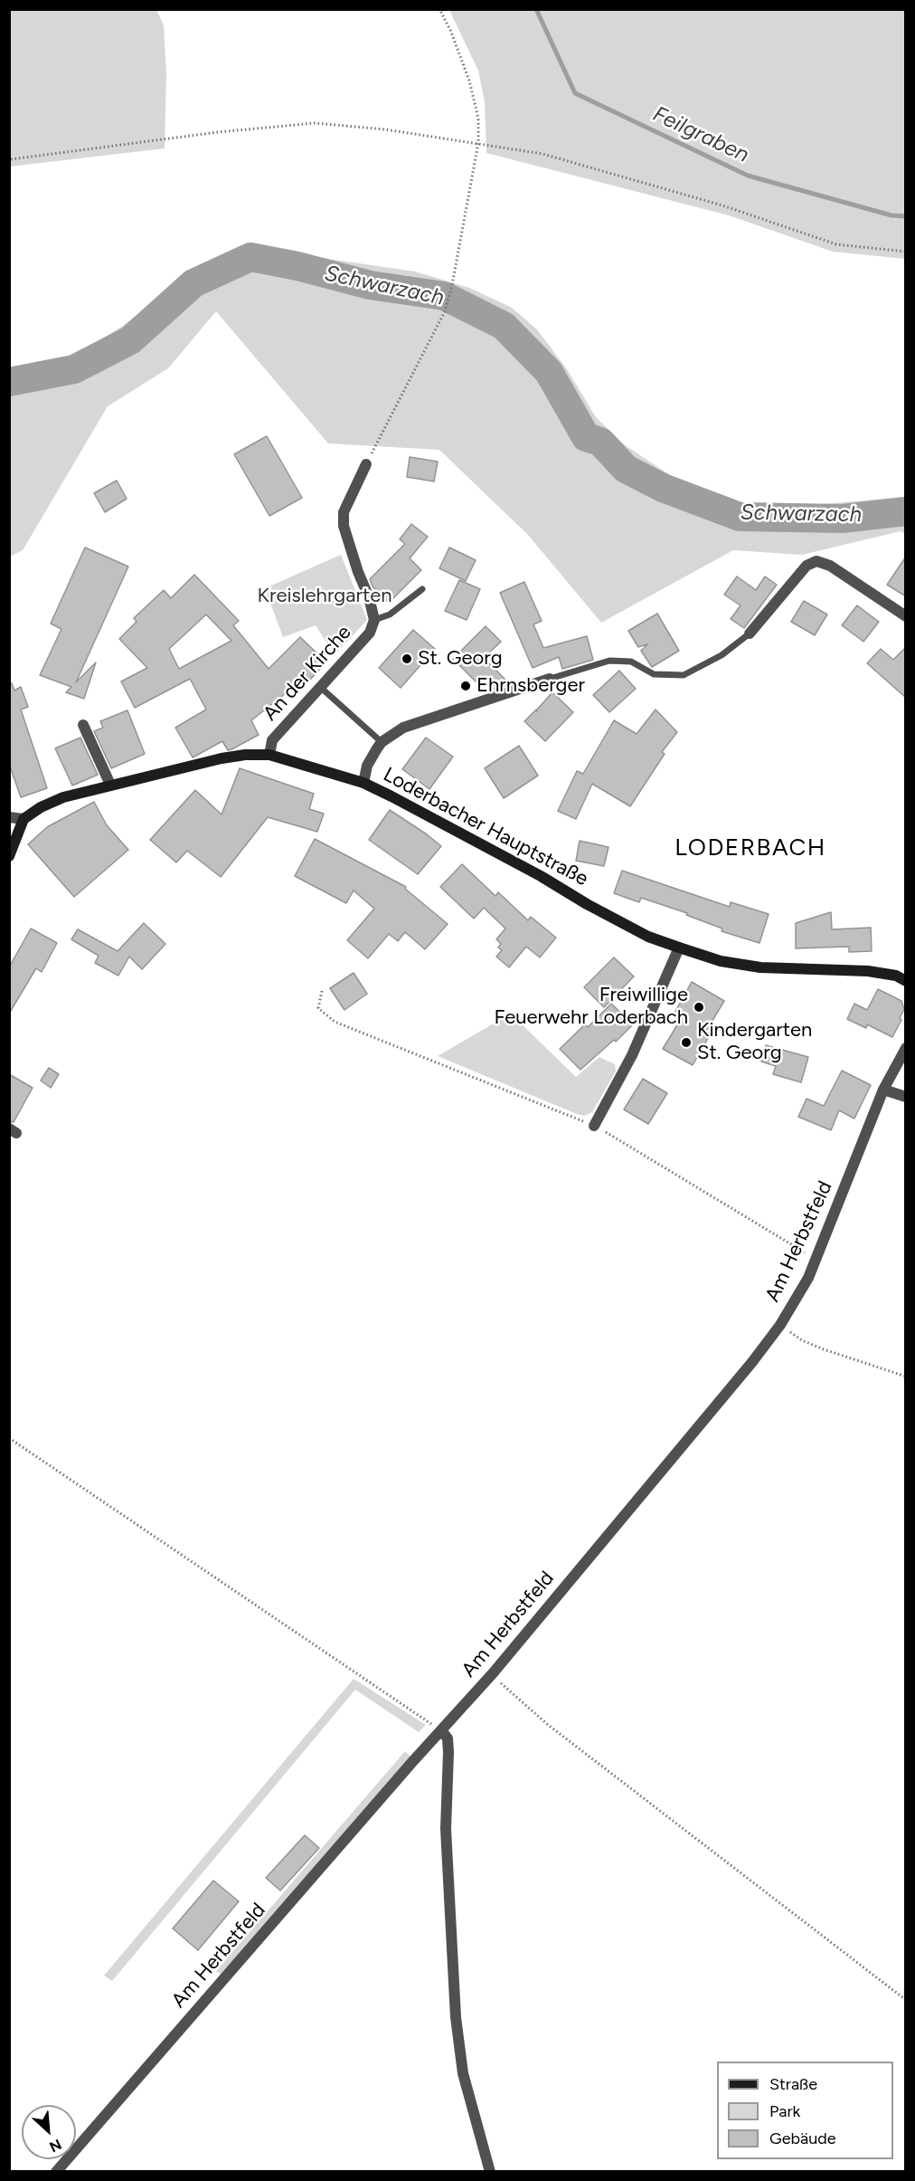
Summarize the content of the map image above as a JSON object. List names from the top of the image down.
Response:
{
  "streets": {
    "street": ["An der Kirche", "Loderbacher Hauptstraße", "Am Herbstfeld"]
  },
  "crossings": [
    ["An der Kirche", "Loderbacher Hauptstraße"]
  ],
  "districts": ["LODERBACH"],
  "water": ["Feilgraben", "Schwarzach"],
  "parks": ["Kreislehrgarten"],
  "places": [
    "St. Georg",
    "Ehrnsberger",
    "Freiwillige Feuerwehr Loderbach",
    "Kindergarten St. Georg"
  ],
  "legend": ["Straße", "Park", "Gebäude"],
  "north": "bottom right"
}
